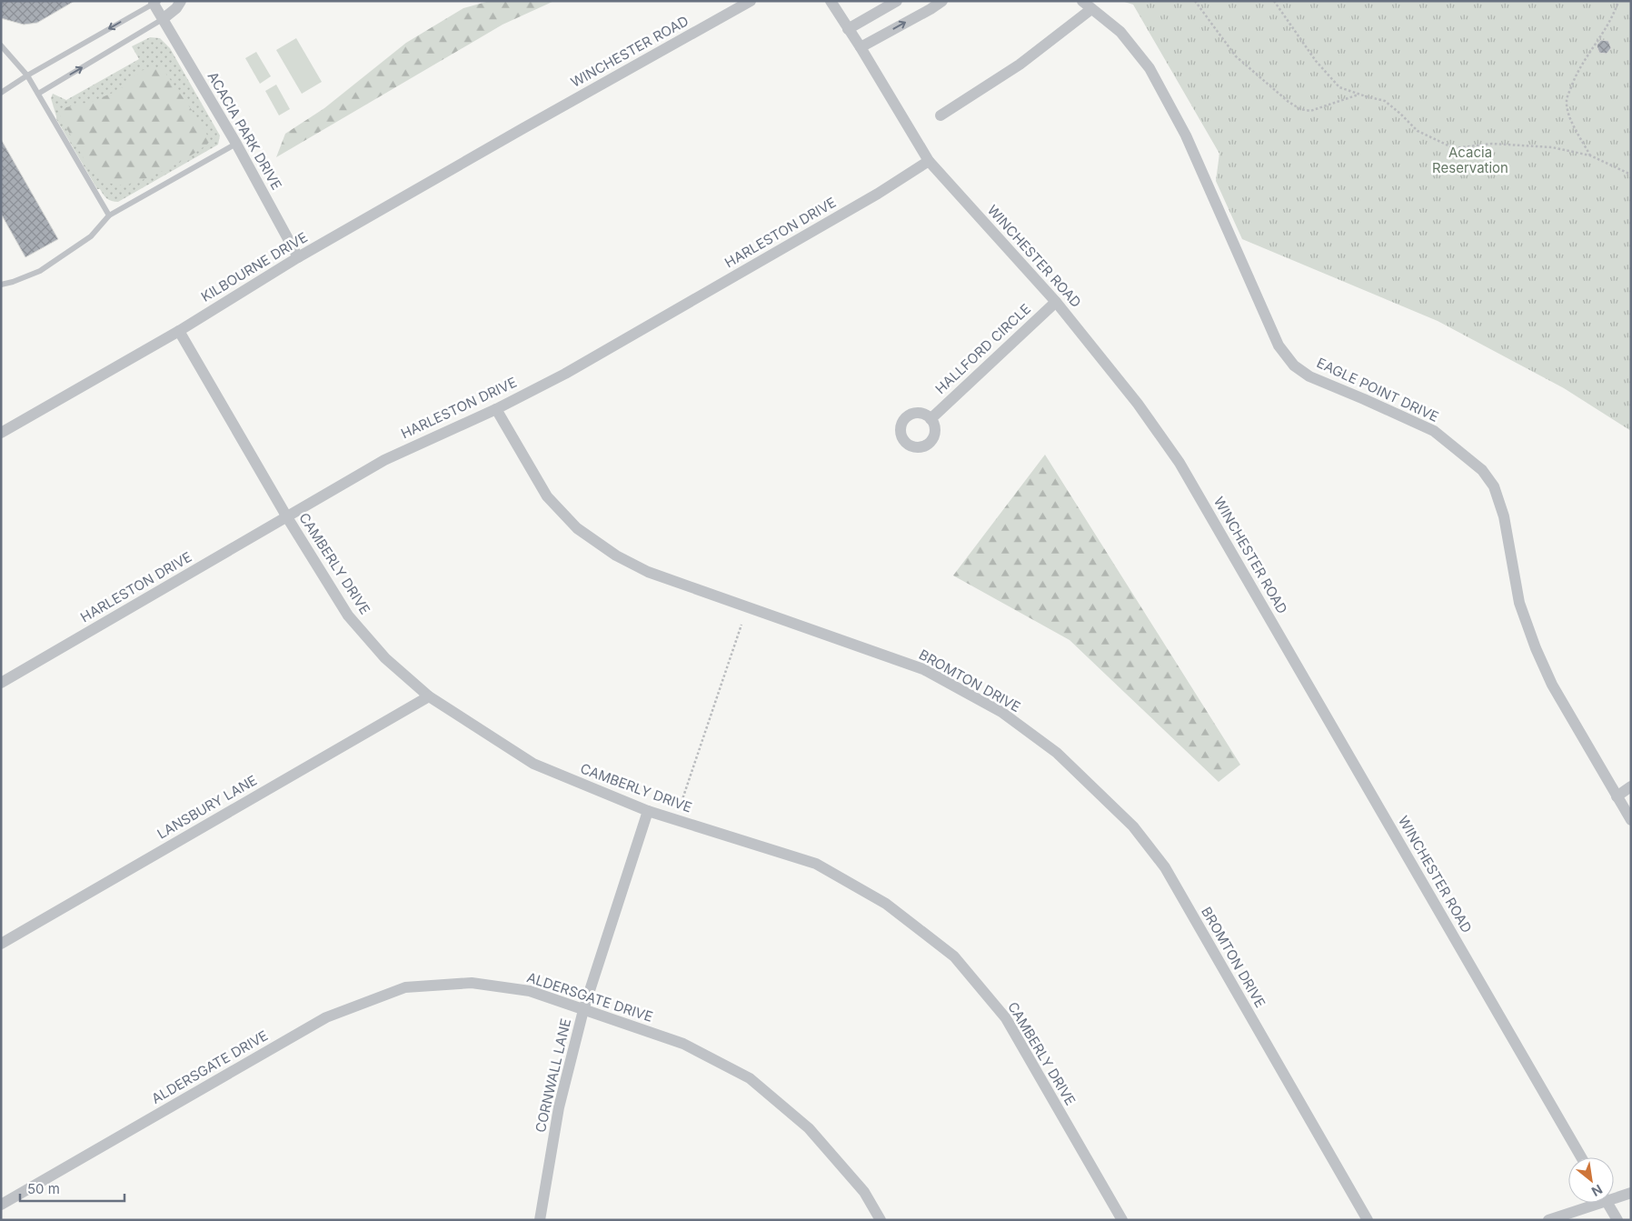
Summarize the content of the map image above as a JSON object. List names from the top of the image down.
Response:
{
  "streets": {
    "street": [
      "WINCHESTER ROAD",
      "ACACIA PARK DRIVE",
      "HARLESTON DRIVE",
      "KILBOURNE DRIVE",
      "HALLFORD CIRCLE",
      "EAGLE POINT DRIVE",
      "CAMBERLY DRIVE",
      "BROMTON DRIVE",
      "LANSBURY LANE",
      "ALDERSGATE DRIVE",
      "CORNWALL LANE"
    ]
  },
  "crossings": [
    ["WINCHESTER ROAD", "HARLESTON DRIVE"],
    ["WINCHESTER ROAD", "KILBOURNE DRIVE"],
    ["WINCHESTER ROAD", "HALLFORD CIRCLE"],
    ["ACACIA PARK DRIVE", "KILBOURNE DRIVE"],
    ["HARLESTON DRIVE", "CAMBERLY DRIVE"],
    ["HARLESTON DRIVE", "BROMTON DRIVE"],
    ["KILBOURNE DRIVE", "CAMBERLY DRIVE"],
    ["CAMBERLY DRIVE", "LANSBURY LANE"],
    ["CAMBERLY DRIVE", "CORNWALL LANE"],
    ["ALDERSGATE DRIVE", "CORNWALL LANE"]
  ],
  "parks": ["Acacia Reservation"],
  "scale_bar": "50 m",
  "north": "bottom right"
}
